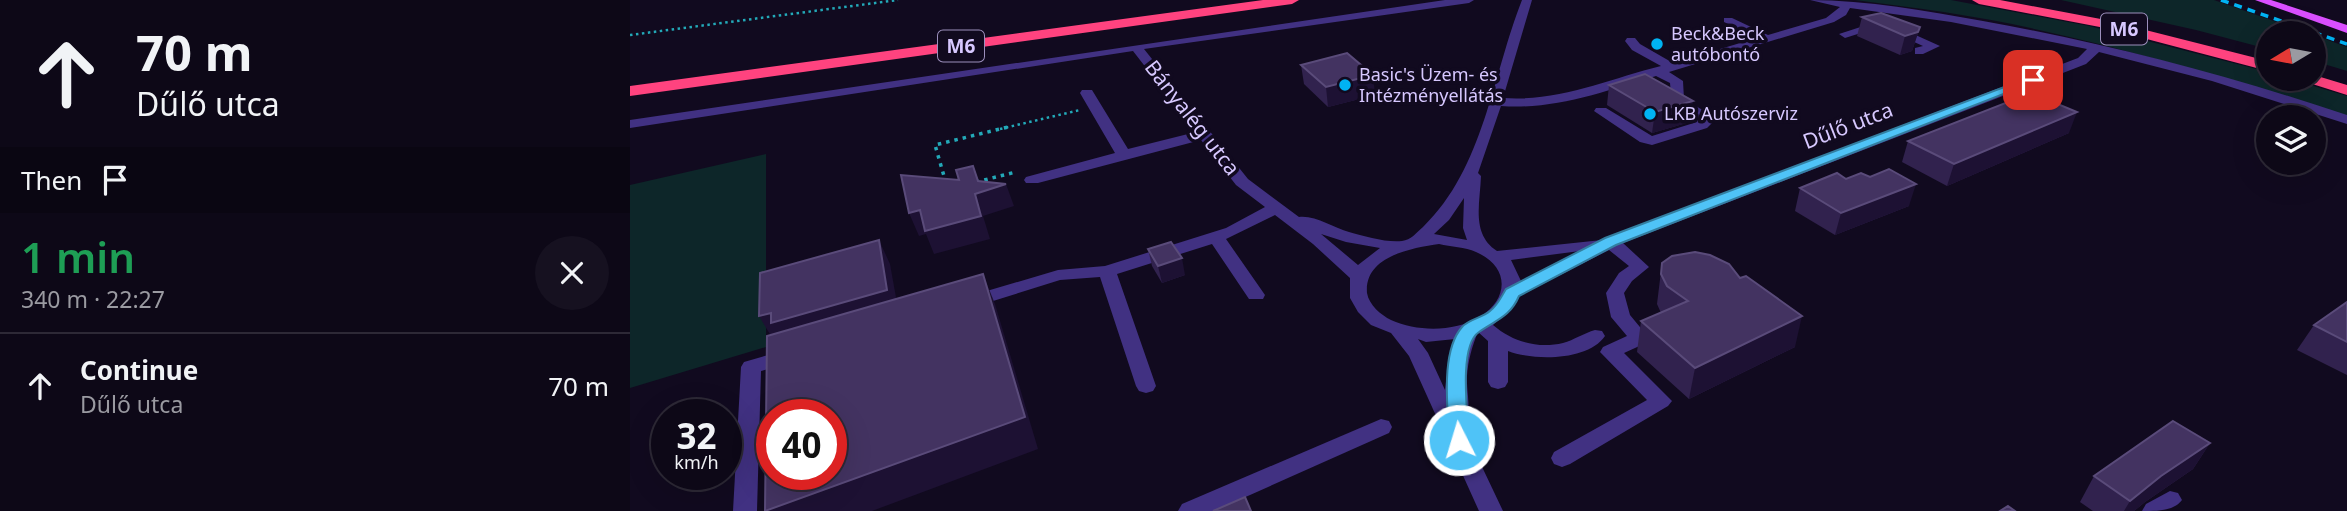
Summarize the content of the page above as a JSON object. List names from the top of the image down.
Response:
{
  "streets": {
    "highway": ["M6"],
    "street": ["Bányalég utca", "Dűlő utca"]
  },
  "crossings": [
    ["Bányalég utca", "Dűlő utca"]
  ],
  "places": ["Beck&Beck autóbontó", "Basic's Üzem- és Intézményellátás", "LKB Autószerviz"],
  "north": "left",
  "page": {
    "turn": ["70 m", "Dűlő utca"],
    "then": "Then",
    "heading": ["1 min", "340 m · 22:27"],
    "list": [
      {
        "name": "Continue",
        "note": "Dűlő utca",
        "value": "70 m"
      }
    ],
    "speed": "32 km/h",
    "limit": "40"
  }
}
